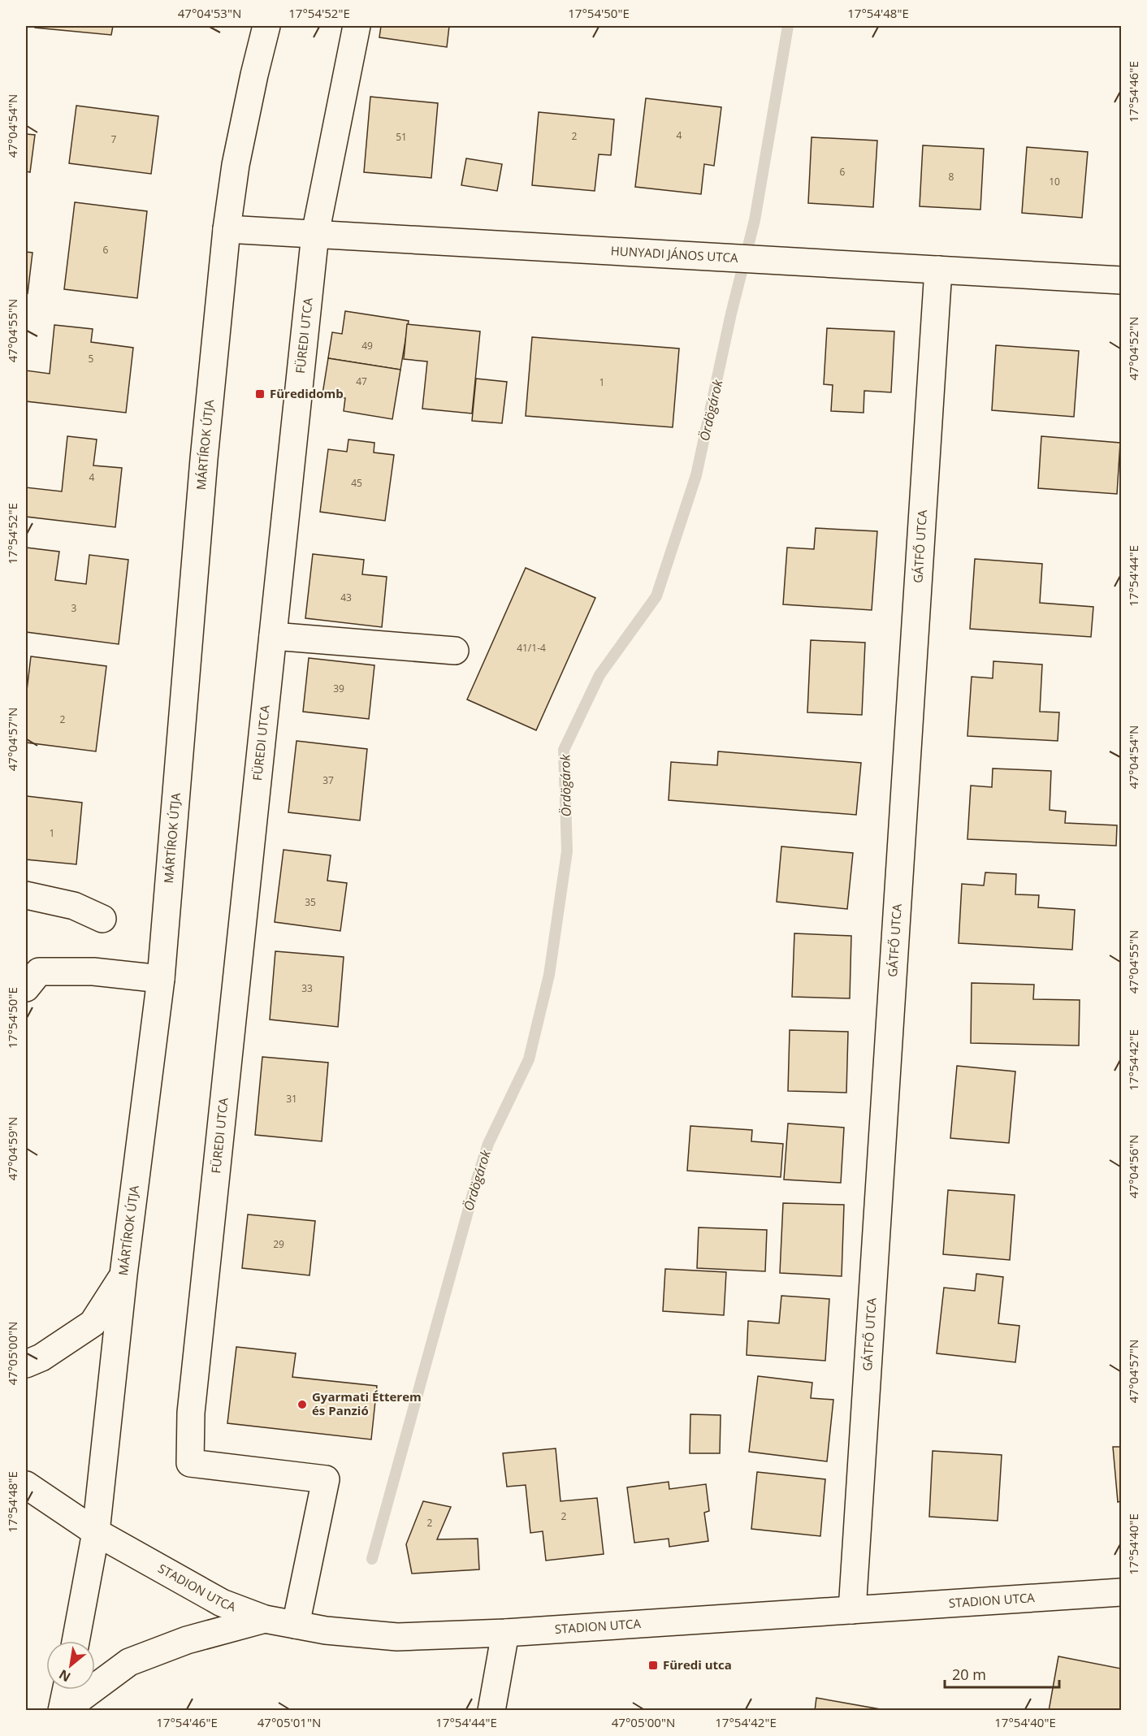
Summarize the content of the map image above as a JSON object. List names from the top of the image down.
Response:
{
  "streets": {
    "street": [
      "HUNYADI JÁNOS UTCA",
      "FÜREDI UTCA",
      "MÁRTÍROK ÚTJA",
      "GÁTFŐ UTCA",
      "STADION UTCA"
    ]
  },
  "crossings": [
    ["HUNYADI JÁNOS UTCA", "FÜREDI UTCA"],
    ["HUNYADI JÁNOS UTCA", "MÁRTÍROK ÚTJA"],
    ["HUNYADI JÁNOS UTCA", "GÁTFŐ UTCA"],
    ["FÜREDI UTCA", "STADION UTCA"],
    ["MÁRTÍROK ÚTJA", "STADION UTCA"],
    ["GÁTFŐ UTCA", "STADION UTCA"]
  ],
  "water": ["Ördögárok"],
  "places": {
    "transit": ["Füredidomb", "Füredi utca"],
    "other": ["Gyarmati Étterem és Panzió"]
  },
  "house_numbers": [
    "4",
    "2",
    "51",
    "7",
    "6",
    "8",
    "10",
    "6",
    "49",
    "5",
    "47",
    "1",
    "4",
    "45",
    "43",
    "3",
    "41/1-4",
    "39",
    "2",
    "37",
    "1",
    "35",
    "33",
    "31",
    "29",
    "2",
    "2"
  ],
  "scale_bar": "20 m",
  "north": "bottom left",
  "coordinates": [
    "47°04'53\"N",
    "17°54'52\"E",
    "17°54'50\"E",
    "17°54'48\"E",
    "17°54'46\"E",
    "47°04'54\"N",
    "47°04'55\"N",
    "47°04'52\"N",
    "17°54'44\"E",
    "47°04'57\"N",
    "17°54'42\"E",
    "47°04'59\"N",
    "47°04'56\"N",
    "47°05'00\"N",
    "17°54'40\"E",
    "47°05'01\"N"
  ]
}
